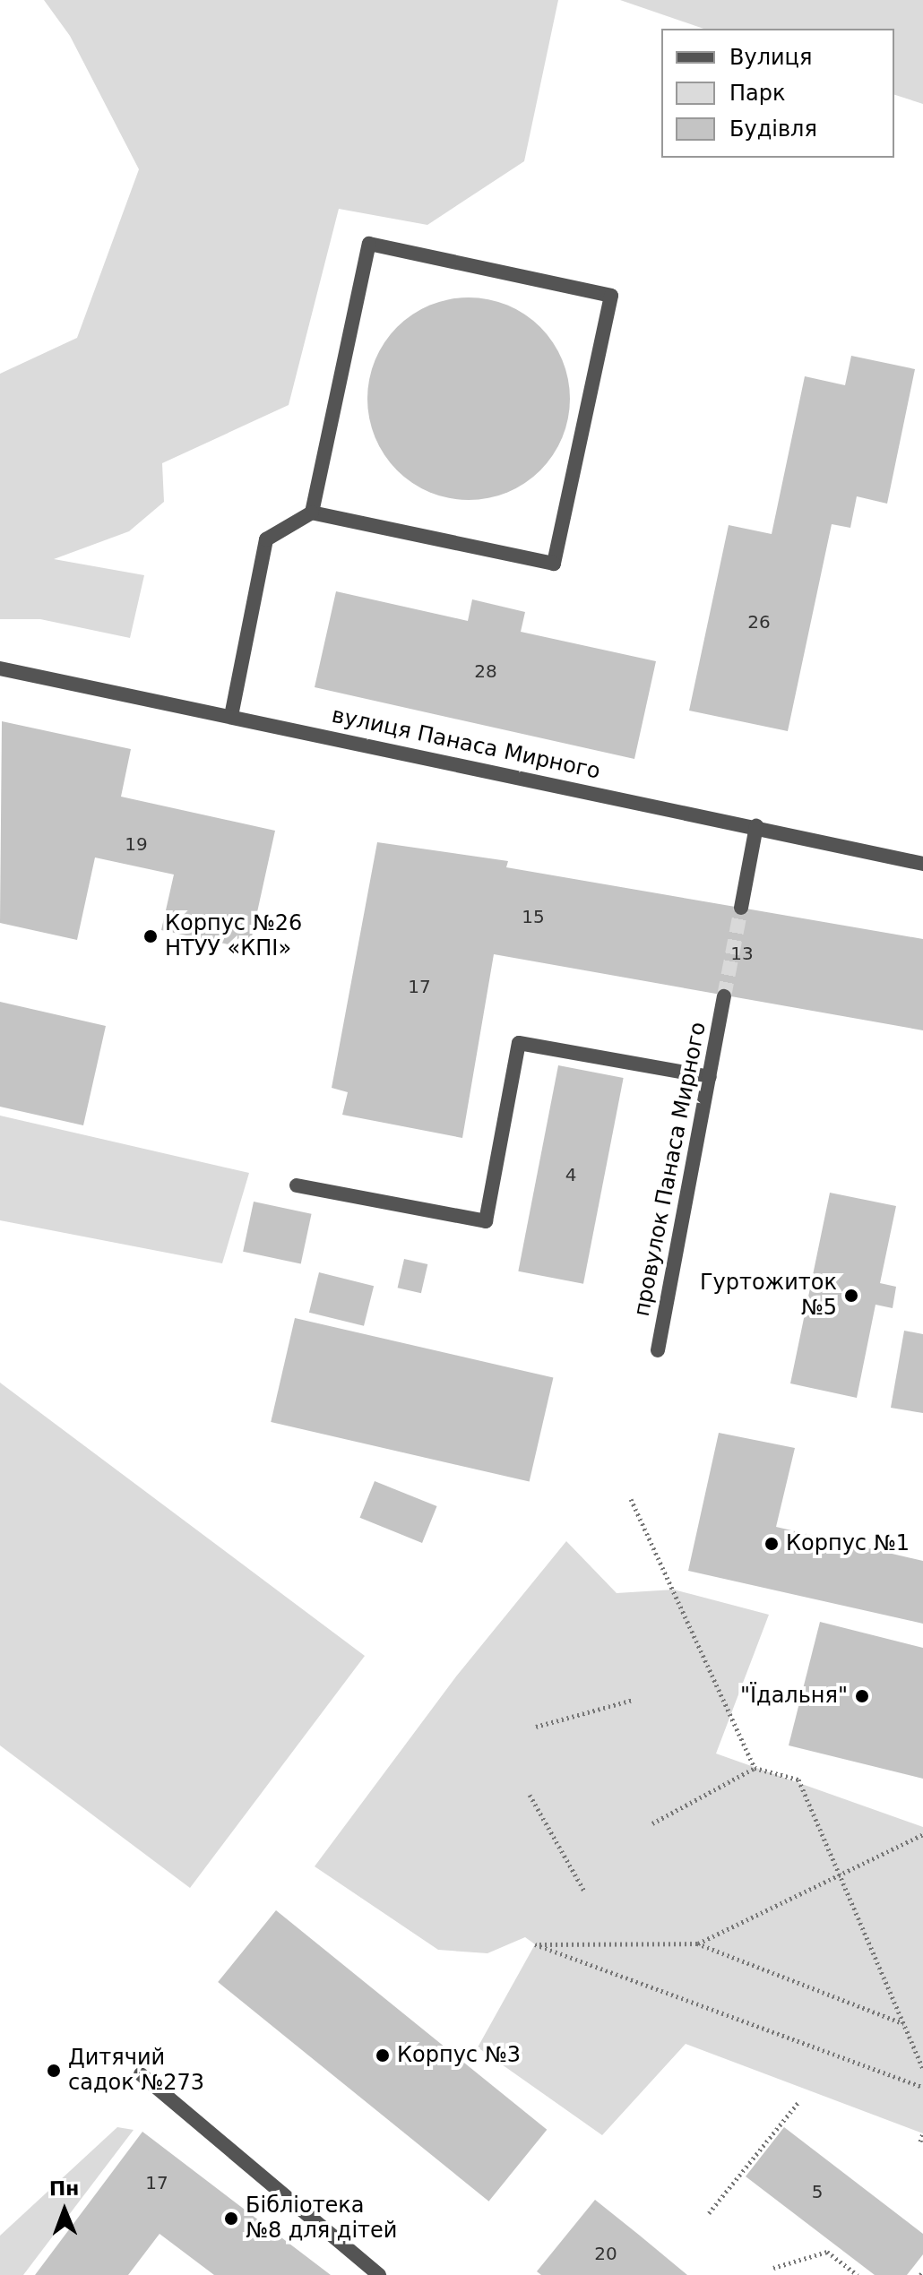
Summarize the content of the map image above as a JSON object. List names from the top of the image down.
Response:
{
  "streets": {
    "street": ["вулиця Панаса Мирного", "провулок Панаса Мирного"]
  },
  "places": [
    "Корпус №26 НТУУ «КПІ»",
    "Гуртожиток №5",
    "Корпус №1",
    "\"Їдальня\"",
    "Корпус №3",
    "Дитячий садок №273",
    "Бібліотека №8 для дітей"
  ],
  "house_numbers": [
    "26",
    "28",
    "19",
    "15",
    "13",
    "17",
    "4",
    "17",
    "5",
    "20"
  ],
  "legend": ["Вулиця", "Парк", "Будівля"],
  "north": "top"
}
